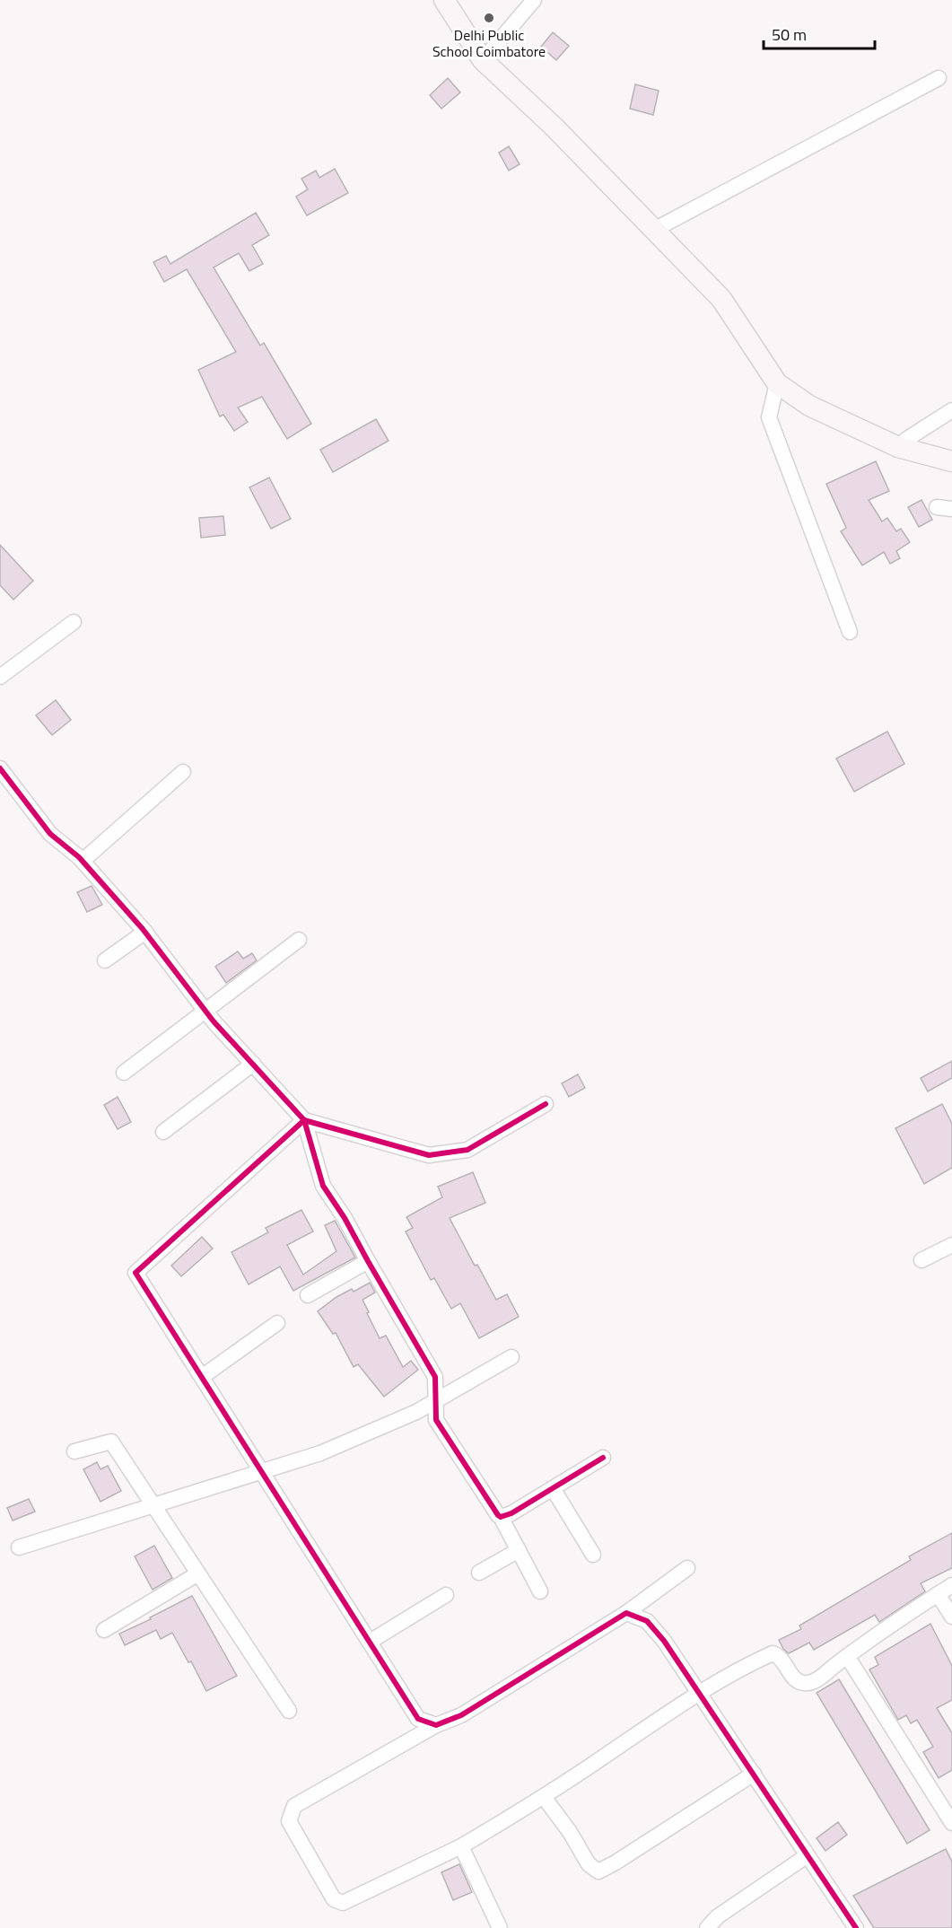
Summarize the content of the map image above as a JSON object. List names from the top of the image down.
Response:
{
  "places": ["Delhi Public School Coimbatore"],
  "scale_bar": "50 m"
}
